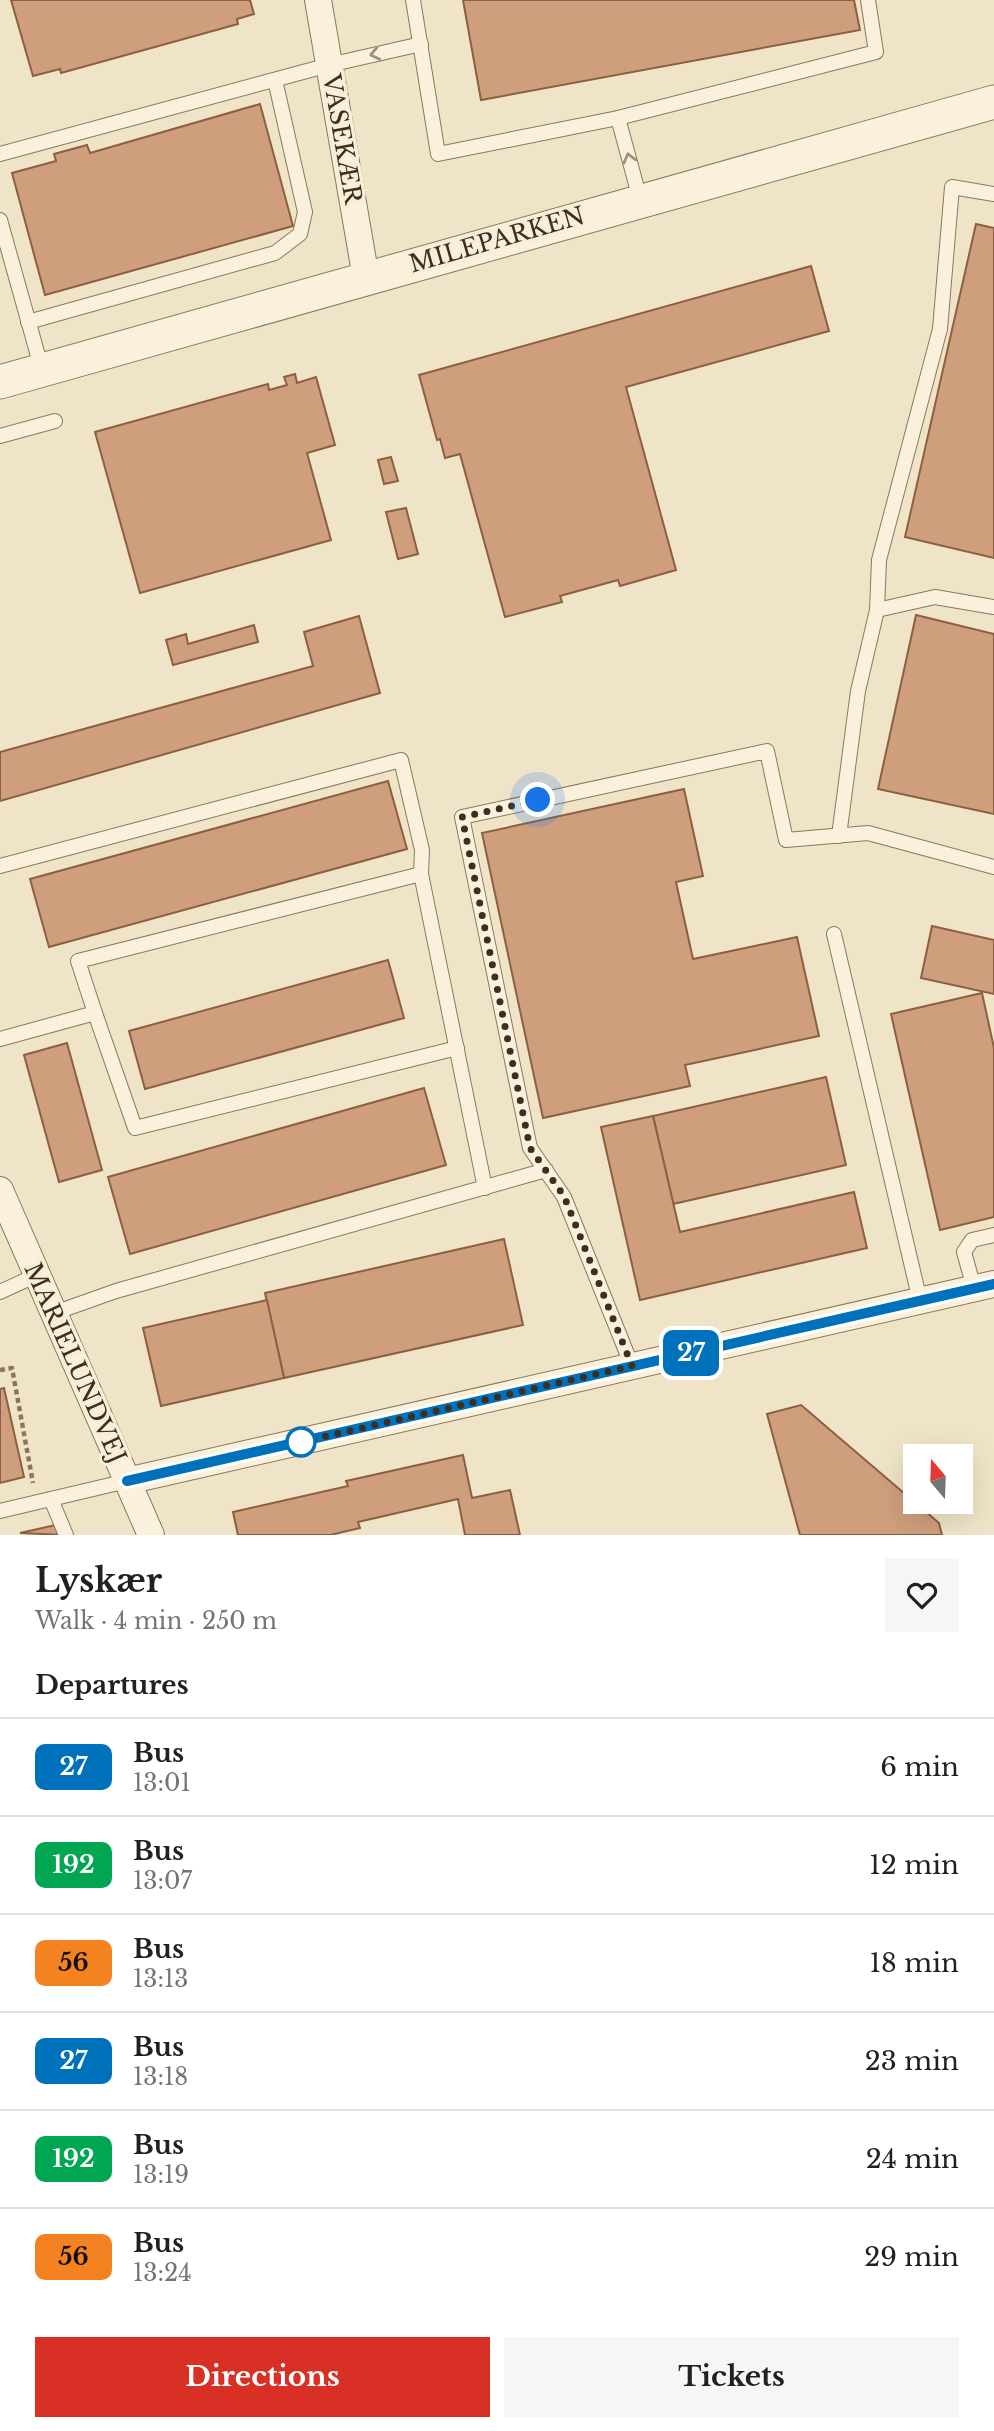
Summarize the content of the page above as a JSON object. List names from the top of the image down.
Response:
{
  "streets": {
    "street": ["VASEKÆR", "MILEPARKEN", "MARIELUNDVEJ"]
  },
  "crossings": [
    ["VASEKÆR", "MILEPARKEN"]
  ],
  "lines": ["bus line 27"],
  "north": "top",
  "page": {
    "on_map": "27",
    "heading": [
      ["Lyskær", "Walk · 4 min · 250 m"],
      "Departures"
    ],
    "list": [
      {
        "mark": "27",
        "name": "Bus",
        "note": "13:01",
        "value": "6 min"
      },
      {
        "mark": "192",
        "name": "Bus",
        "note": "13:07",
        "value": "12 min"
      },
      {
        "mark": "56",
        "name": "Bus",
        "note": "13:13",
        "value": "18 min"
      },
      {
        "mark": "27",
        "name": "Bus",
        "note": "13:18",
        "value": "23 min"
      },
      {
        "mark": "192",
        "name": "Bus",
        "note": "13:19",
        "value": "24 min"
      },
      {
        "mark": "56",
        "name": "Bus",
        "note": "13:24",
        "value": "29 min"
      }
    ],
    "buttons": ["Directions", "Tickets"]
  }
}
